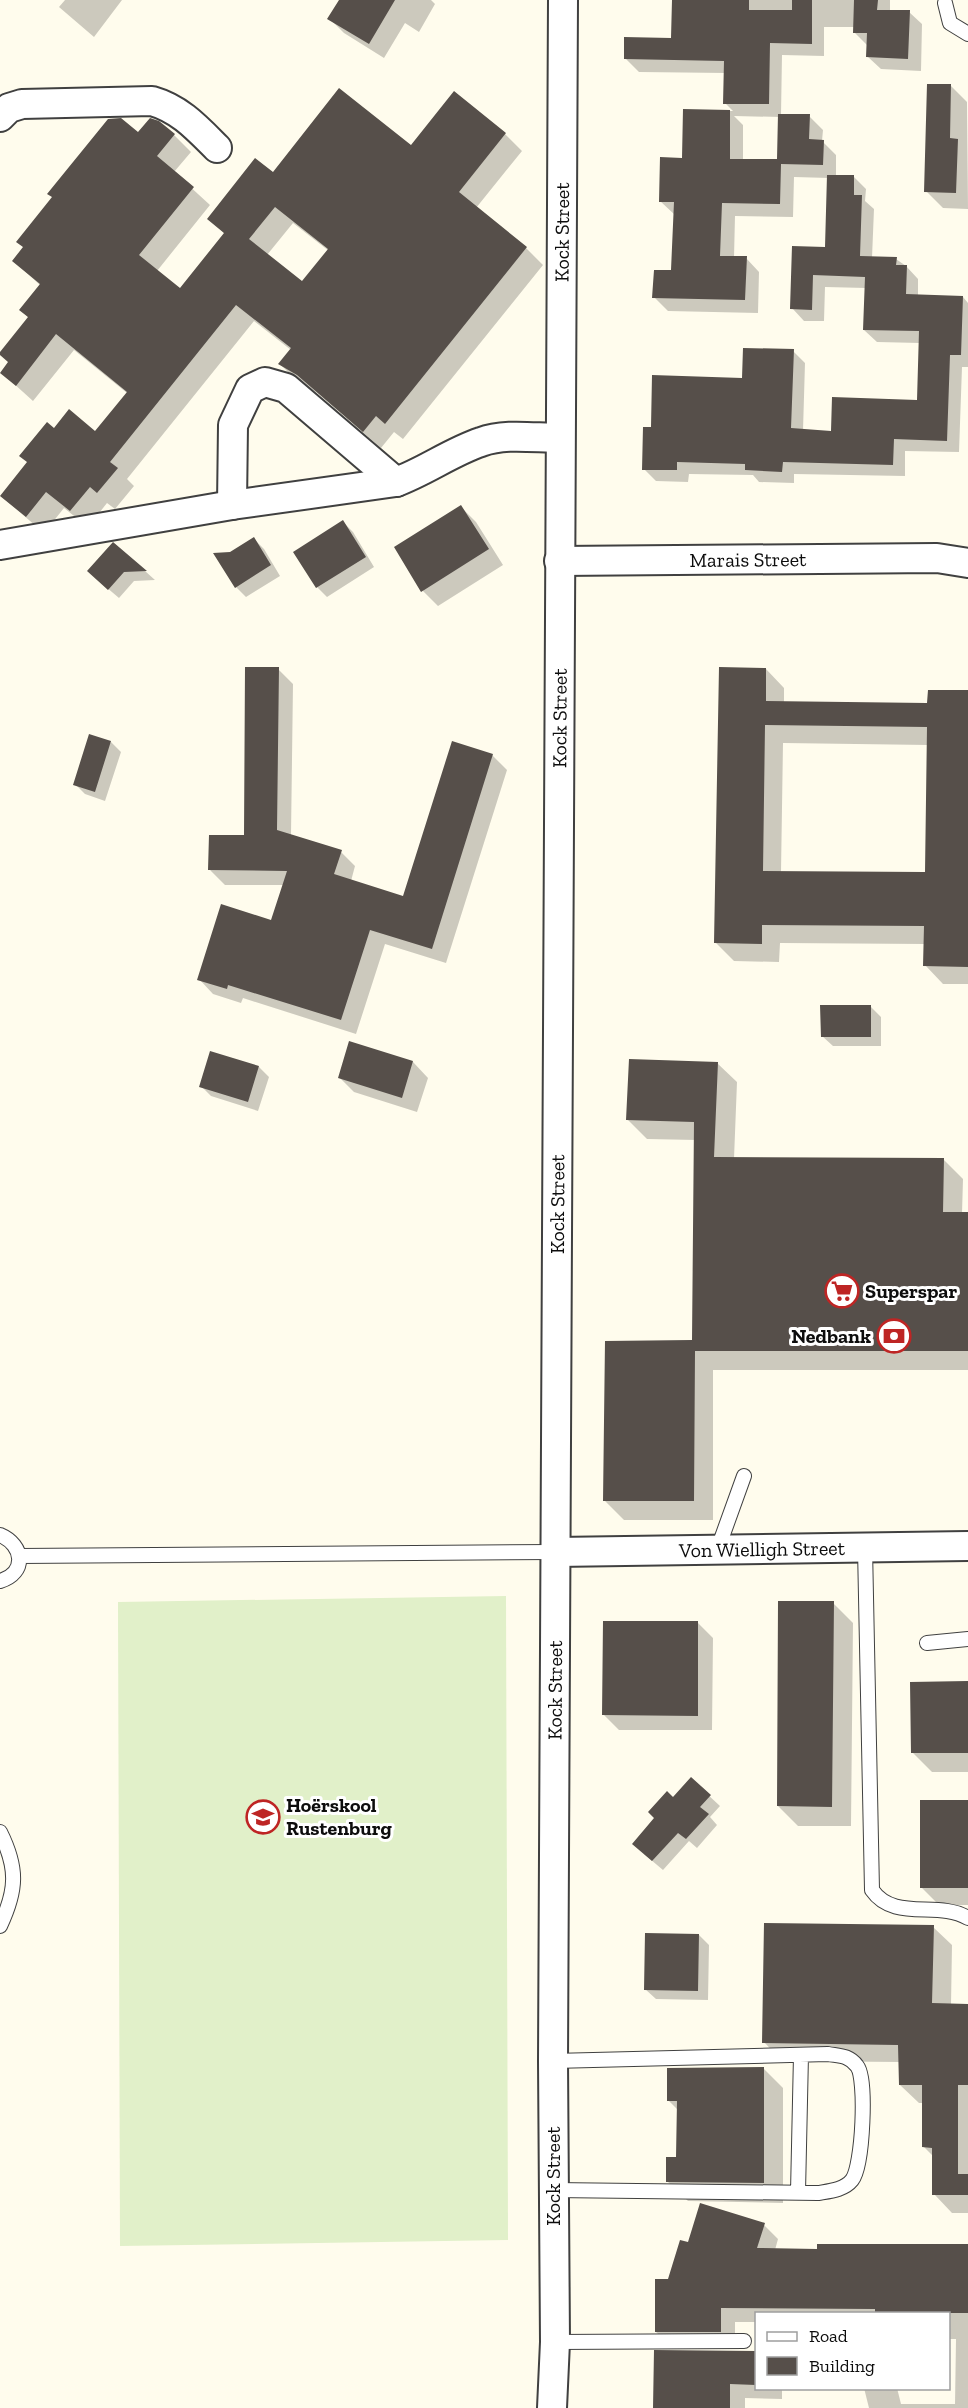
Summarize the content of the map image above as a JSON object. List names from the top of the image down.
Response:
{
  "streets": {
    "street": ["Kock Street", "Marais Street", "Von Wielligh Street"]
  },
  "crossings": [
    ["Kock Street", "Marais Street"],
    ["Kock Street", "Von Wielligh Street"]
  ],
  "places": {
    "supermarket": ["Superspar"],
    "bank": ["Nedbank"],
    "school or university": ["Hoërskool Rustenburg"]
  },
  "legend": ["Road", "Building"]
}
